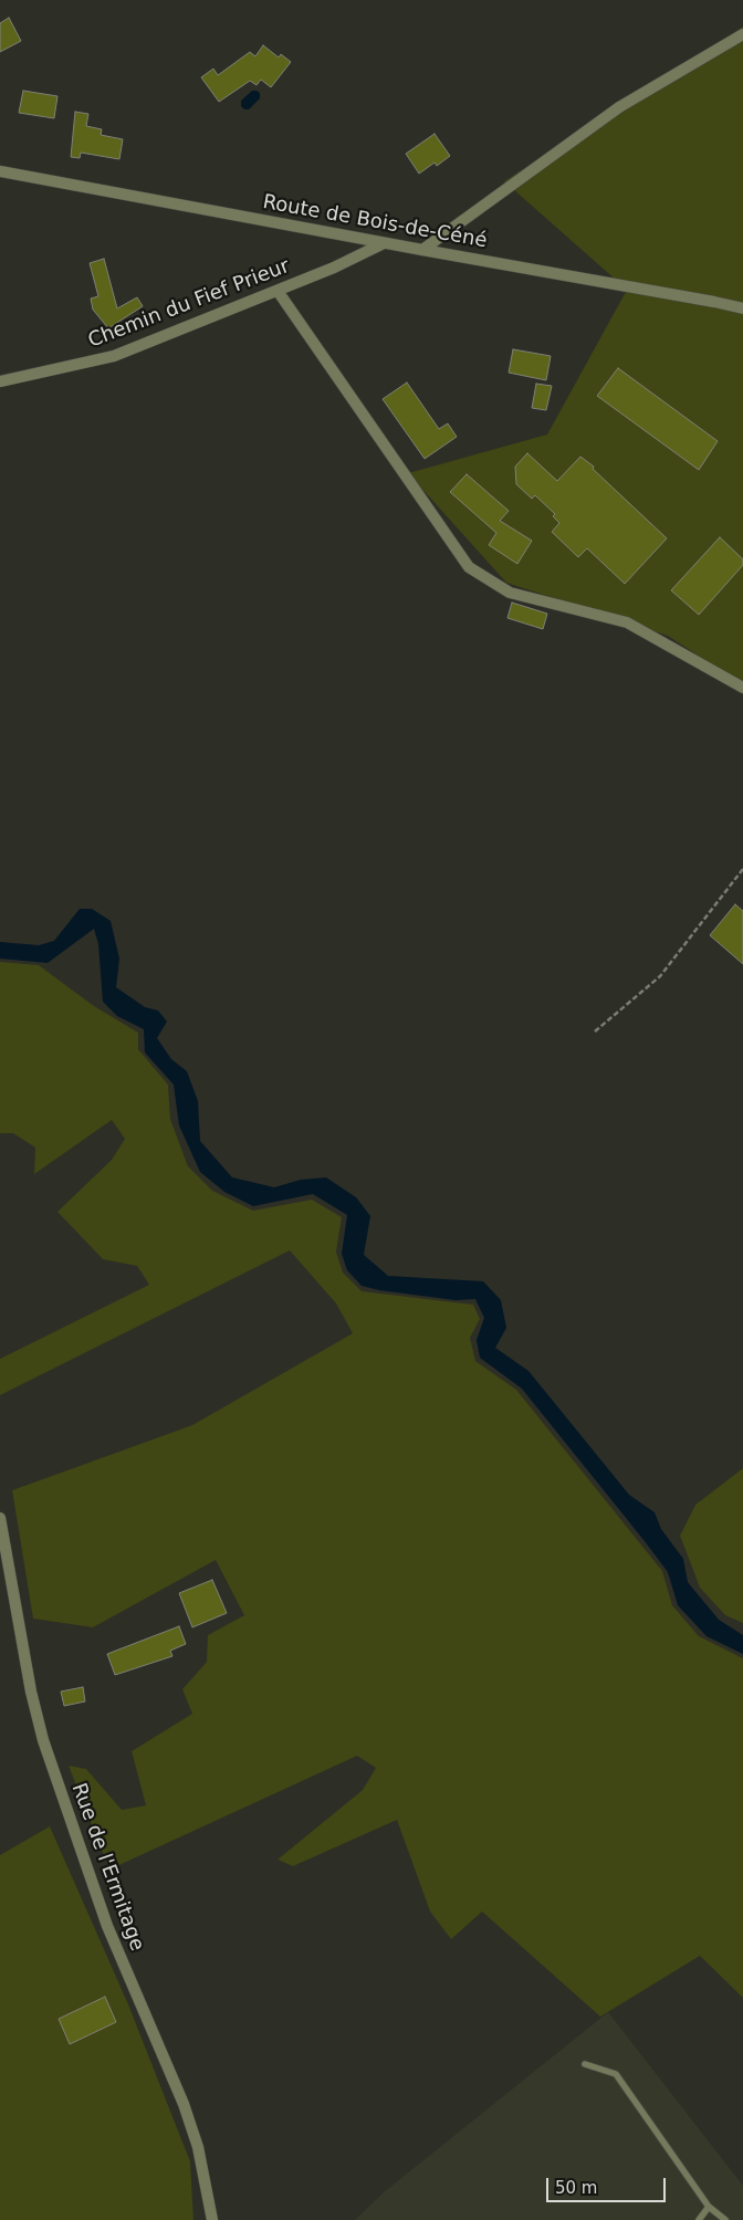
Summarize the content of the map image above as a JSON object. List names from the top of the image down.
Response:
{
  "streets": {
    "street": ["Route de Bois-de-Céné", "Chemin du Fief Prieur", "Rue de l'Ermitage"]
  },
  "crossings": [
    ["Route de Bois-de-Céné", "Chemin du Fief Prieur"]
  ],
  "scale_bar": "50 m"
}
